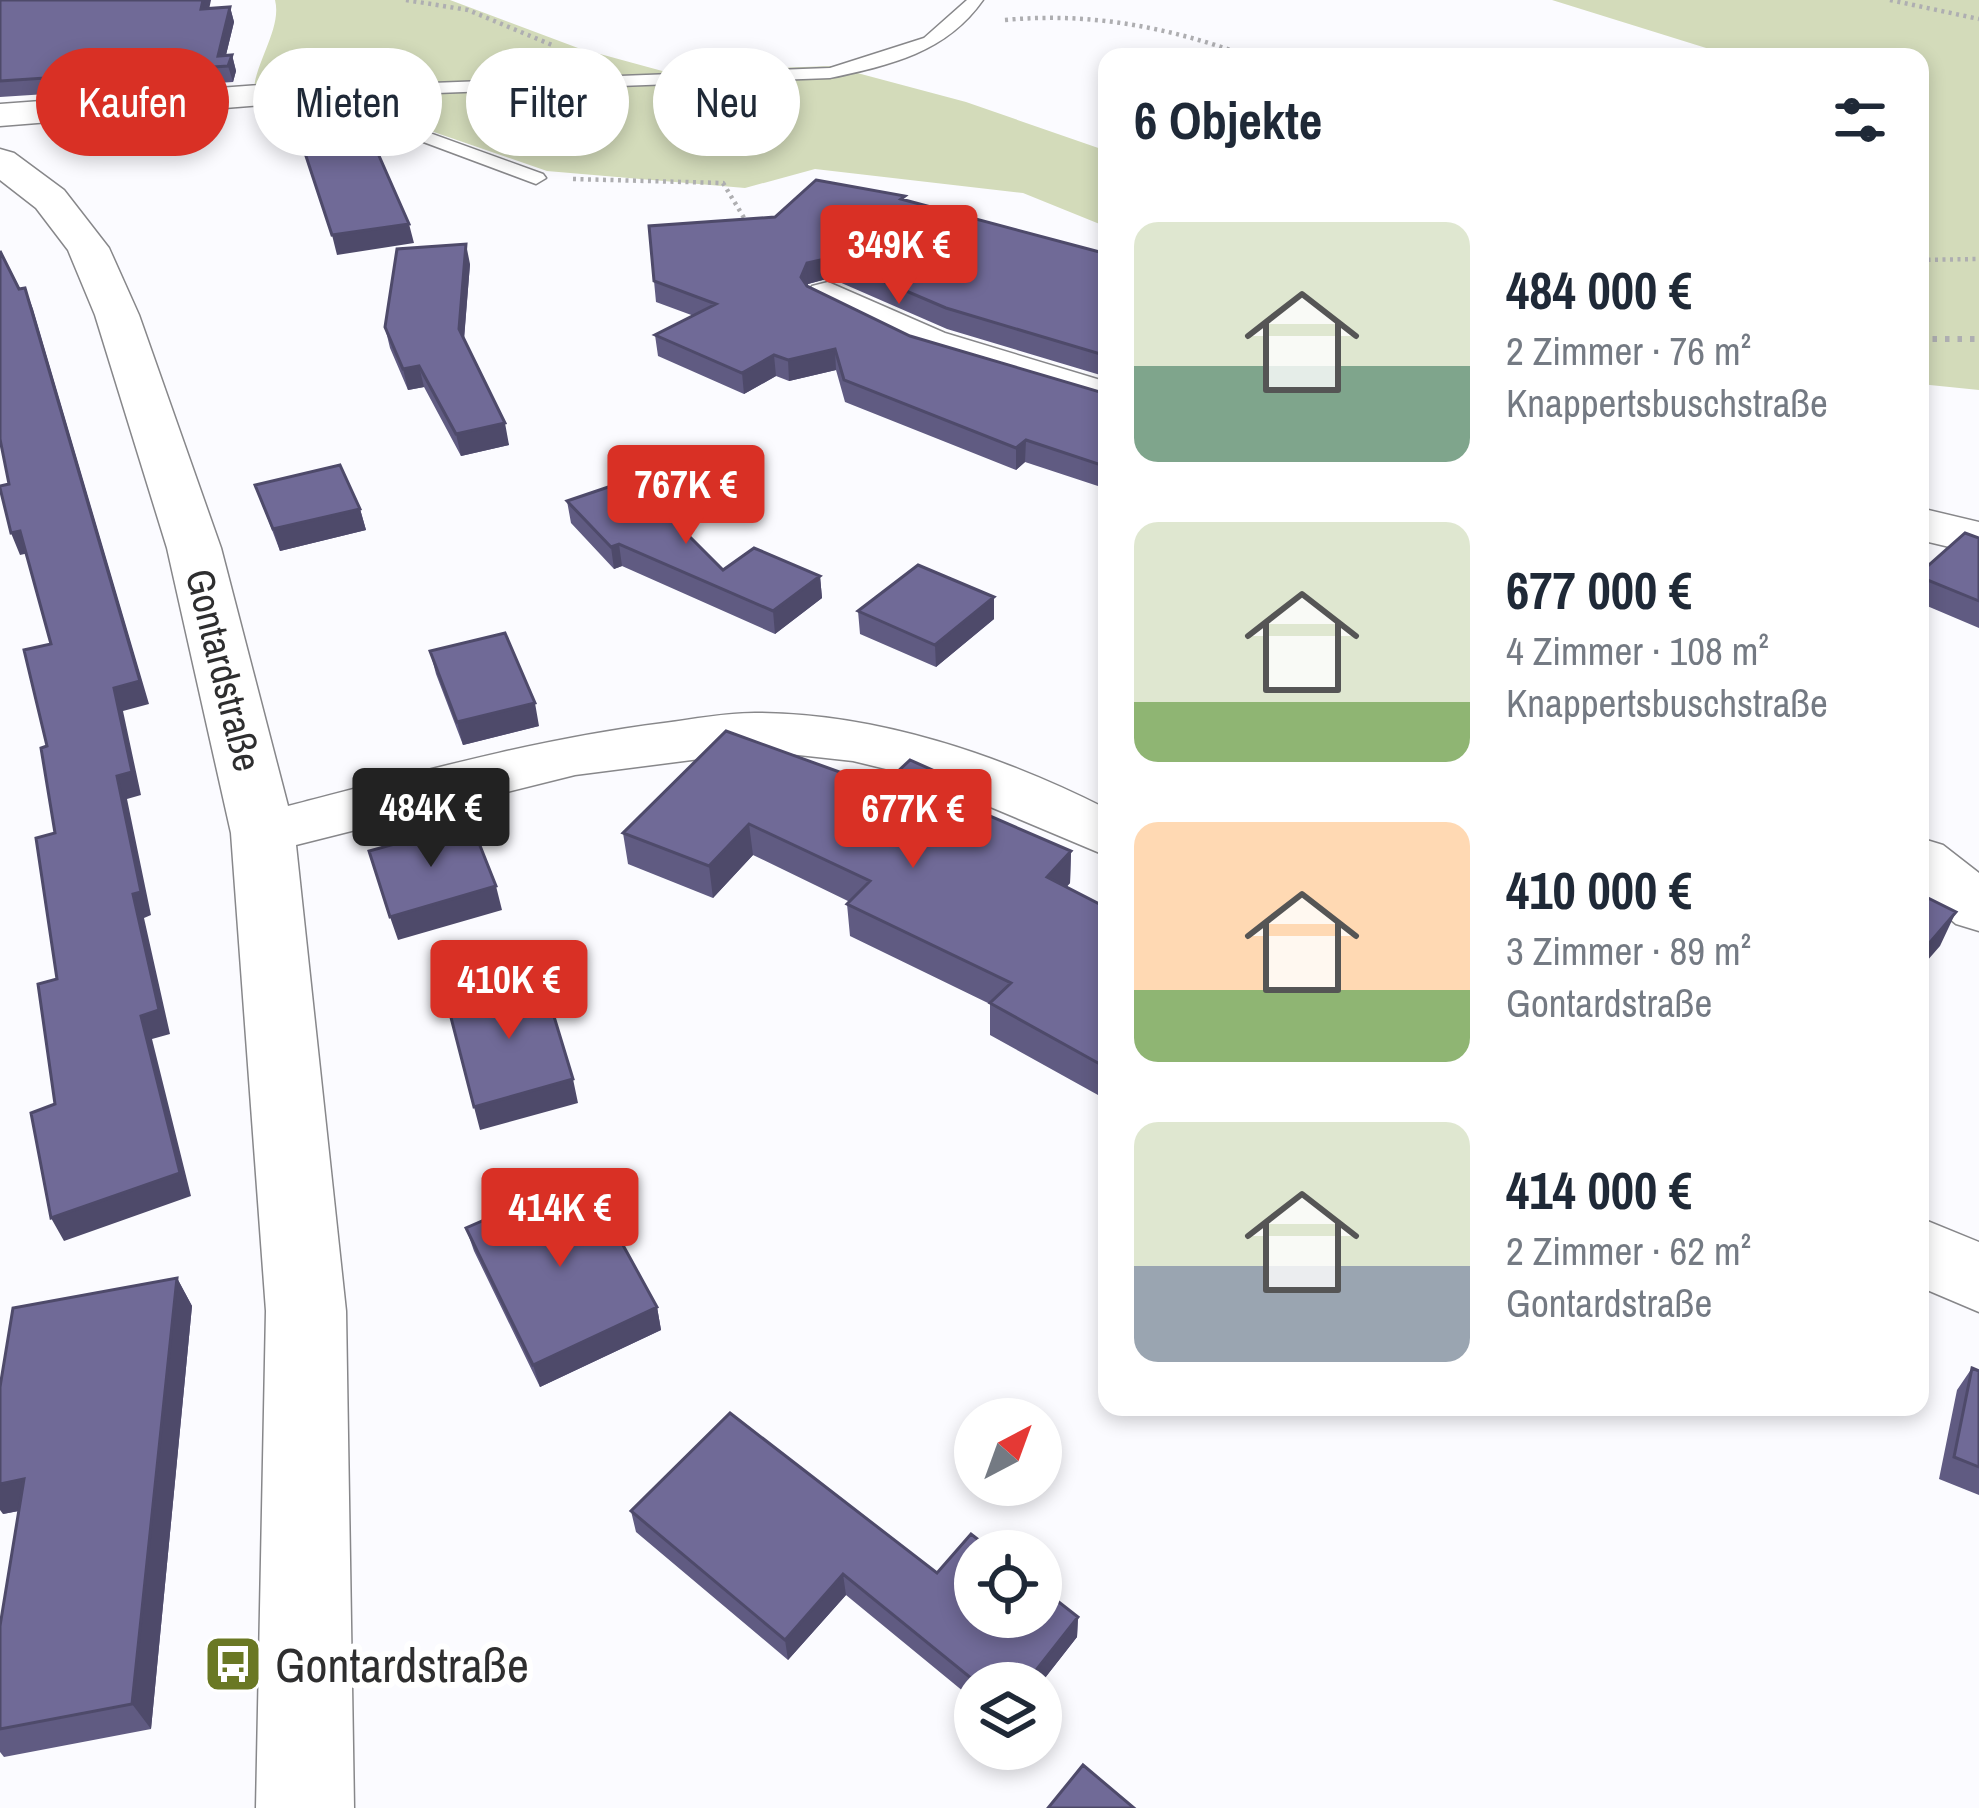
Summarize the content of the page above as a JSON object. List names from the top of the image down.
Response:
{
  "streets": {
    "street": ["Gontardstraße"]
  },
  "places": {
    "bus stop": ["Gontardstraße"]
  },
  "north": "top right",
  "page": {
    "chip": [
      "Kaufen",
      "Mieten",
      "Filter",
      "Neu"
    ],
    "heading": "6 Objekte",
    "list": [
      {
        "name": "484 000 €",
        "note": "2 Zimmer · 76 m² · Knappertsbuschstraße"
      },
      {
        "name": "677 000 €",
        "note": "4 Zimmer · 108 m² · Knappertsbuschstraße"
      },
      {
        "name": "410 000 €",
        "note": "3 Zimmer · 89 m² · Gontardstraße"
      },
      {
        "name": "414 000 €",
        "note": "2 Zimmer · 62 m² · Gontardstraße"
      }
    ],
    "price": [
      "349K €",
      "767K €",
      "484K €",
      "677K €",
      "410K €",
      "414K €"
    ]
  }
}
